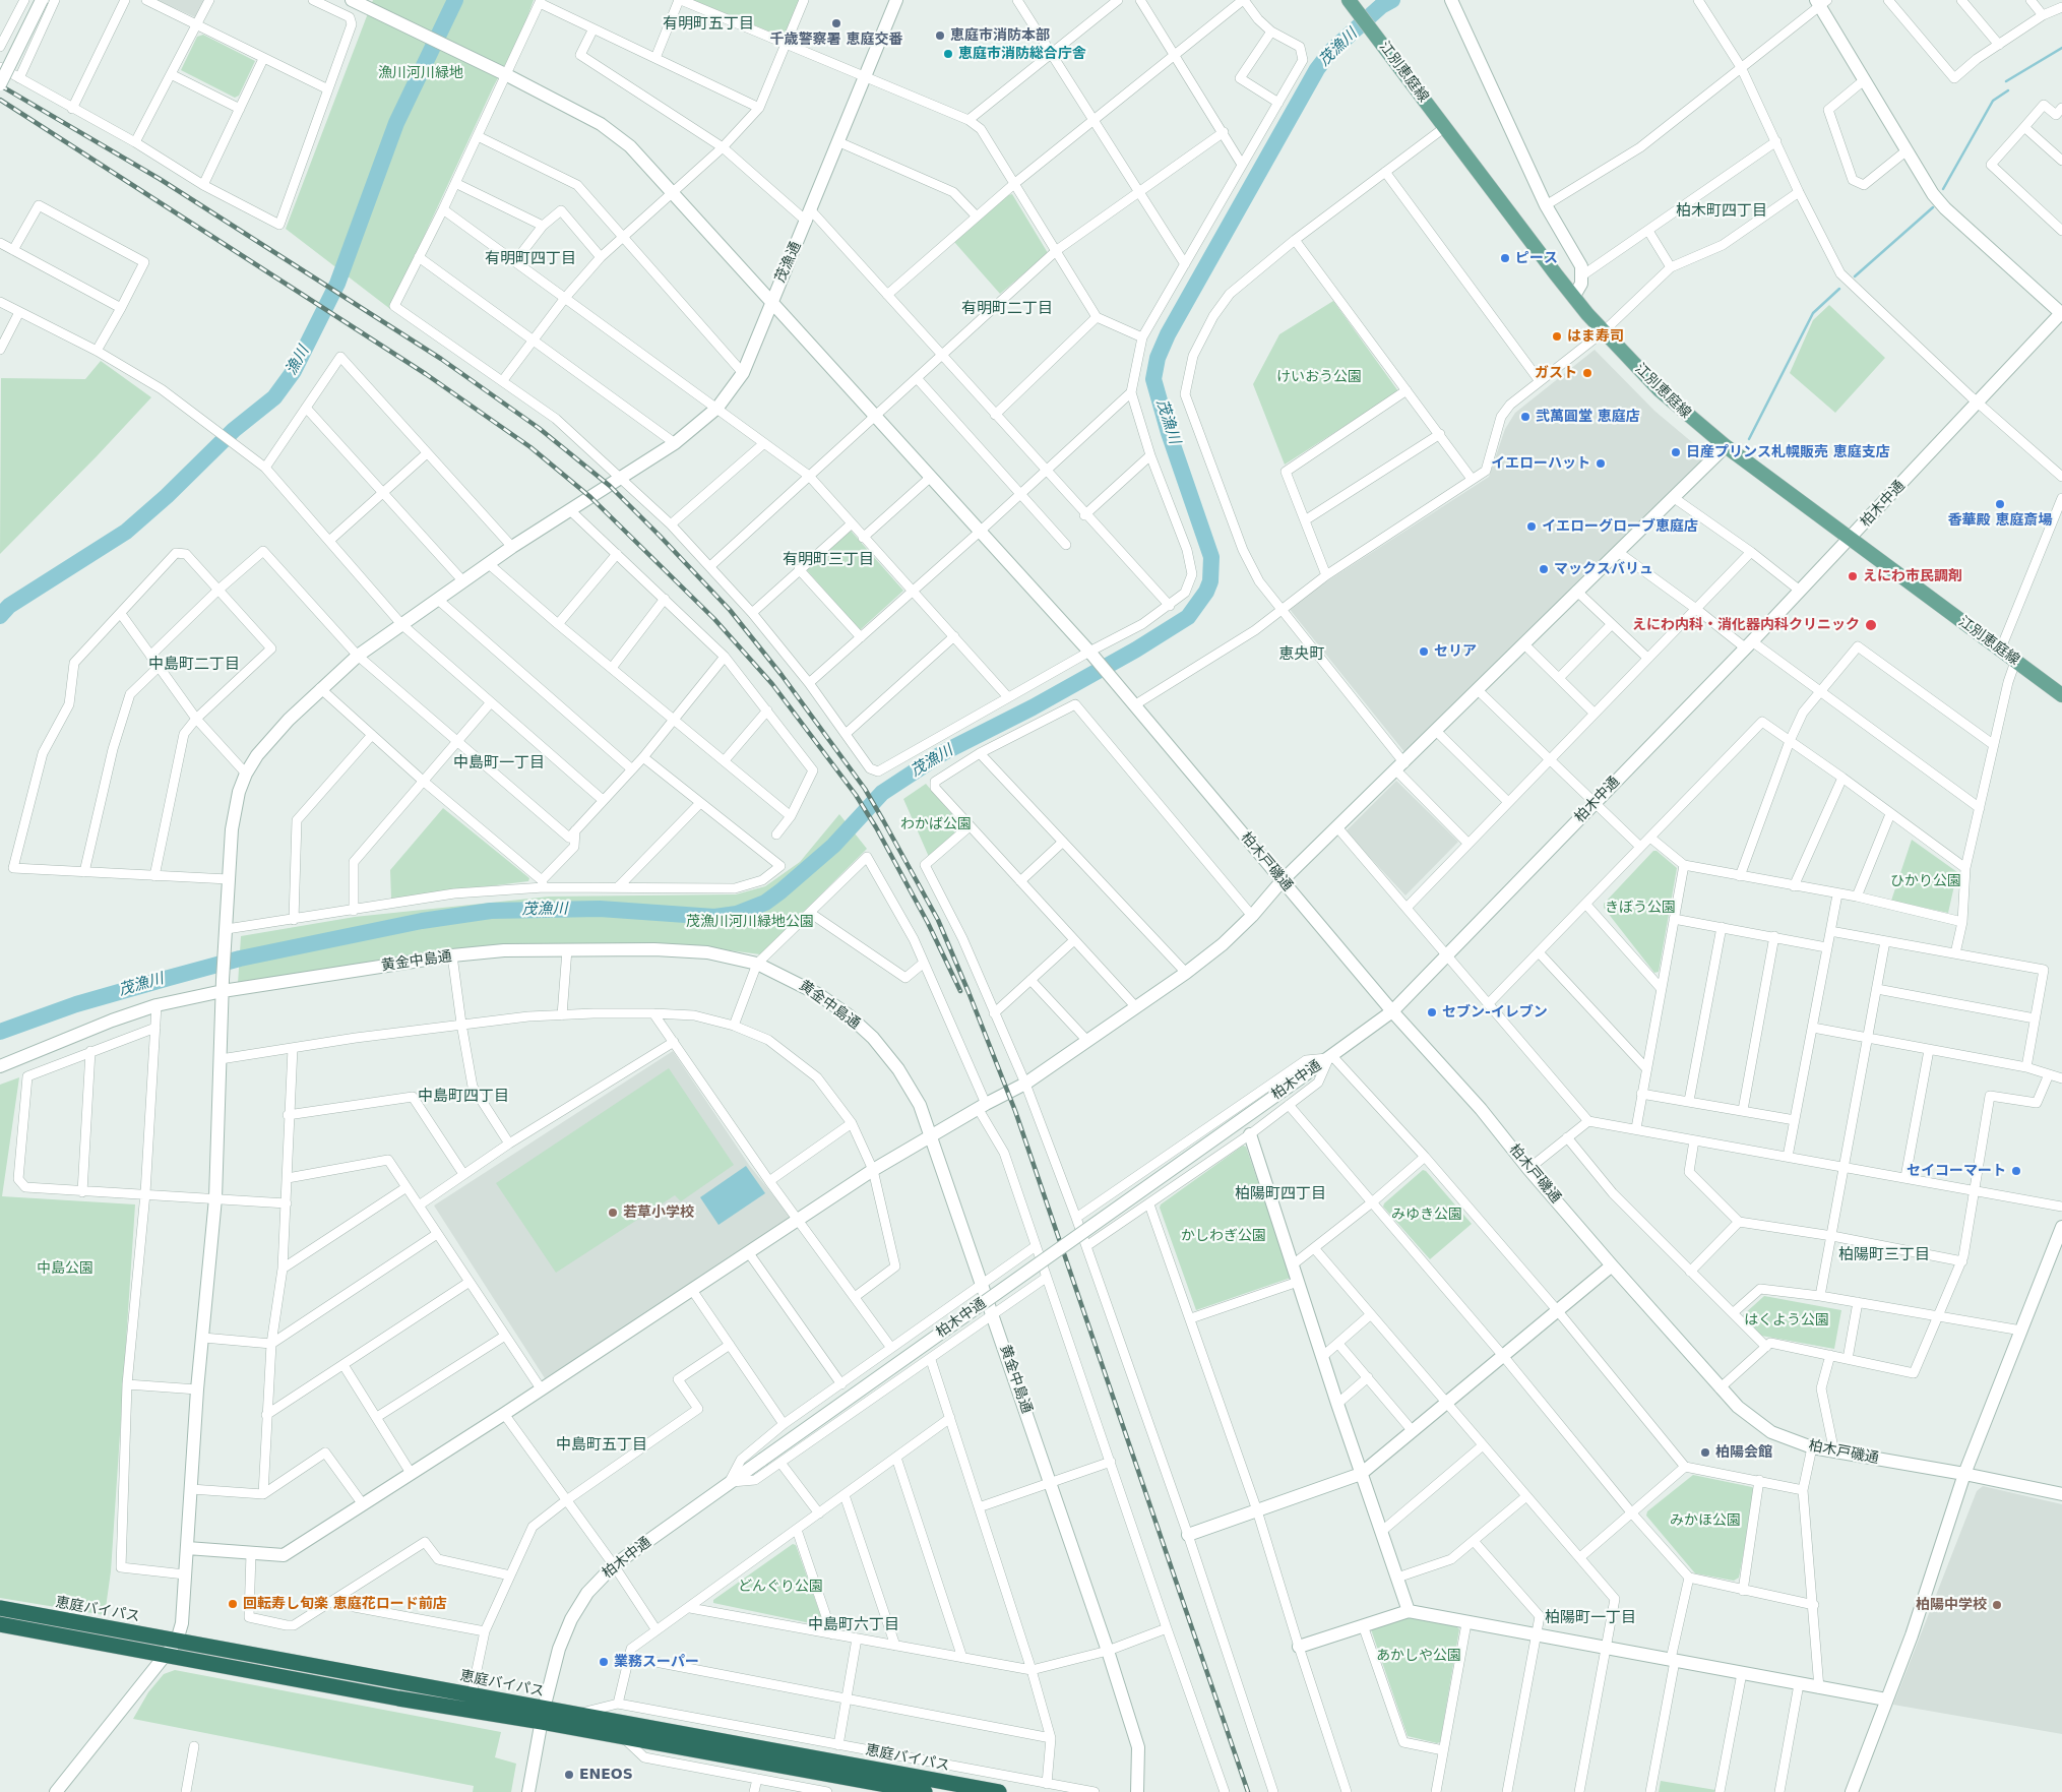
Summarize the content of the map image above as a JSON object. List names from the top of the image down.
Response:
{
  "streets": {
    "highway": ["恵庭バイパス"],
    "main road": ["江別恵庭線"],
    "street": [
      "茂漁通",
      "柏木中通",
      "柏木戸磯通",
      "黄金中島通"
    ]
  },
  "crossings": [
    ["江別恵庭線", "柏木中通"],
    ["茂漁通", "柏木戸磯通"],
    ["茂漁通", "黄金中島通"],
    ["茂漁通", "恵庭バイパス"],
    ["柏木中通", "柏木戸磯通"],
    ["柏木中通", "恵庭バイパス"]
  ],
  "districts": [
    "有明町五丁目",
    "柏木町四丁目",
    "有明町四丁目",
    "有明町二丁目",
    "有明町三丁目",
    "恵央町",
    "中島町二丁目",
    "中島町一丁目",
    "中島町四丁目",
    "柏陽町四丁目",
    "柏陽町三丁目",
    "中島町五丁目",
    "柏陽町一丁目",
    "中島町六丁目"
  ],
  "water": ["茂漁川", "漁川"],
  "parks": [
    "漁川河川緑地",
    "けいおう公園",
    "わかば公園",
    "ひかり公園",
    "きぼう公園",
    "茂漁川河川緑地公園",
    "みゆき公園",
    "かしわぎ公園",
    "中島公園",
    "はくよう公園",
    "みかほ公園",
    "どんぐり公園",
    "あかしや公園"
  ],
  "places": [
    "千歳警察署 恵庭交番",
    "恵庭市消防本部",
    "恵庭市消防総合庁舎",
    "ピース",
    "はま寿司",
    "ガスト",
    "弐萬圓堂 恵庭店",
    "日産プリンス札幌販売 恵庭支店",
    "イエローハット",
    "香華殿 恵庭斎場",
    "イエローグローブ恵庭店",
    "マックスバリュ",
    "えにわ市民調剤",
    "えにわ内科・消化器内科クリニック",
    "セリア",
    "セブン-イレブン",
    "セイコーマート",
    "若草小学校",
    "柏陽会館",
    "回転寿し旬楽 恵庭花ロード前店",
    "柏陽中学校",
    "業務スーパー",
    "ENEOS"
  ]
}
